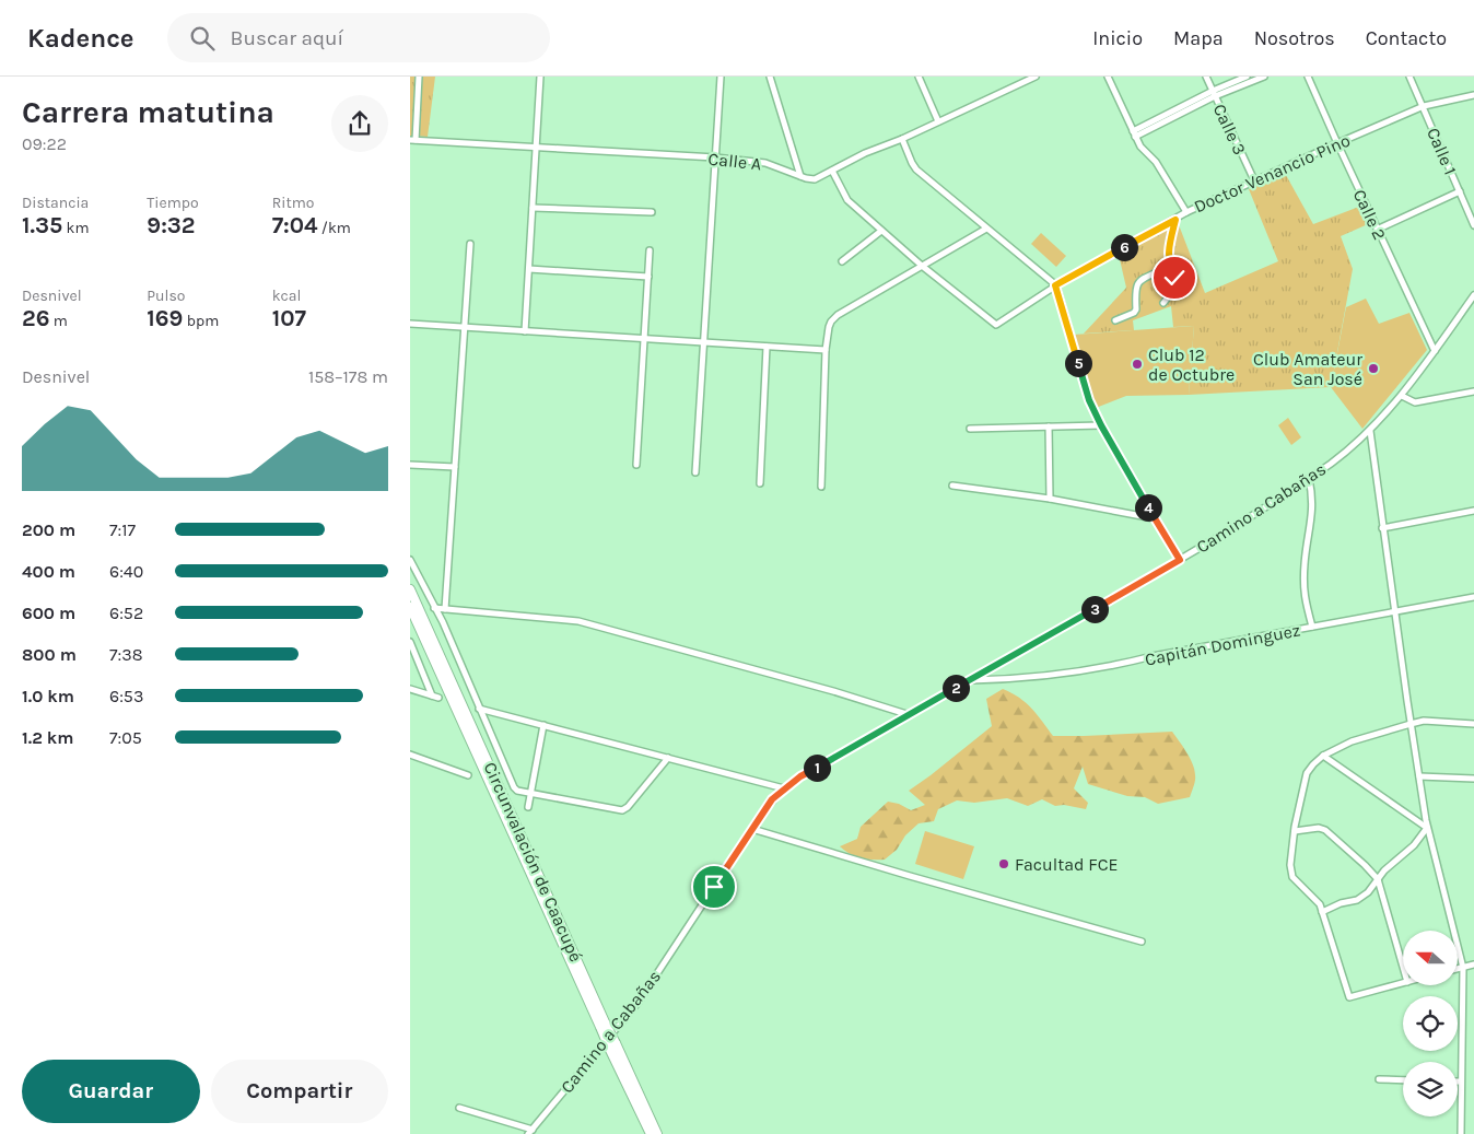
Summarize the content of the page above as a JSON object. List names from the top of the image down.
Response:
{
  "streets": {
    "highway": ["Circunvalación de Caacupé"],
    "street": [
      "Calle 3",
      "Calle 1",
      "Calle A",
      "Doctor Venancio Pino",
      "Calle 2",
      "Camino a Cabañas",
      "Capitán Dominguez"
    ]
  },
  "crossings": [
    ["Calle 3", "Doctor Venancio Pino"],
    ["Calle 1", "Doctor Venancio Pino"],
    ["Doctor Venancio Pino", "Calle 2"],
    ["Calle 2", "Camino a Cabañas"],
    ["Camino a Cabañas", "Capitán Dominguez"]
  ],
  "places": ["Club 12 de Octubre", "Club Amateur San José", "Facultad FCE"],
  "north": "left",
  "page": {
    "header": "Kadence",
    "search": "Buscar aquí",
    "nav": [
      "Inicio",
      "Mapa",
      "Nosotros",
      "Contacto"
    ],
    "heading": ["Carrera matutina", "09:22"],
    "stats": [
      ["Distancia", "1.35 km"],
      ["Tiempo", "9:32"],
      ["Ritmo", "7:04 /km"],
      ["Desnivel", "26 m"],
      ["Pulso", "169 bpm"],
      ["kcal", "107"]
    ],
    "pins": [
      "6",
      "5",
      "4",
      "3",
      "2",
      "1"
    ],
    "chart": ["Desnivel", "158–178 m"],
    "list": [
      {
        "name": "200 m",
        "note": "7:17"
      },
      {
        "name": "400 m",
        "note": "6:40"
      },
      {
        "name": "600 m",
        "note": "6:52"
      },
      {
        "name": "800 m",
        "note": "7:38"
      },
      {
        "name": "1.0 km",
        "note": "6:53"
      },
      {
        "name": "1.2 km",
        "note": "7:05"
      }
    ],
    "buttons": ["Guardar", "Compartir"]
  }
}
